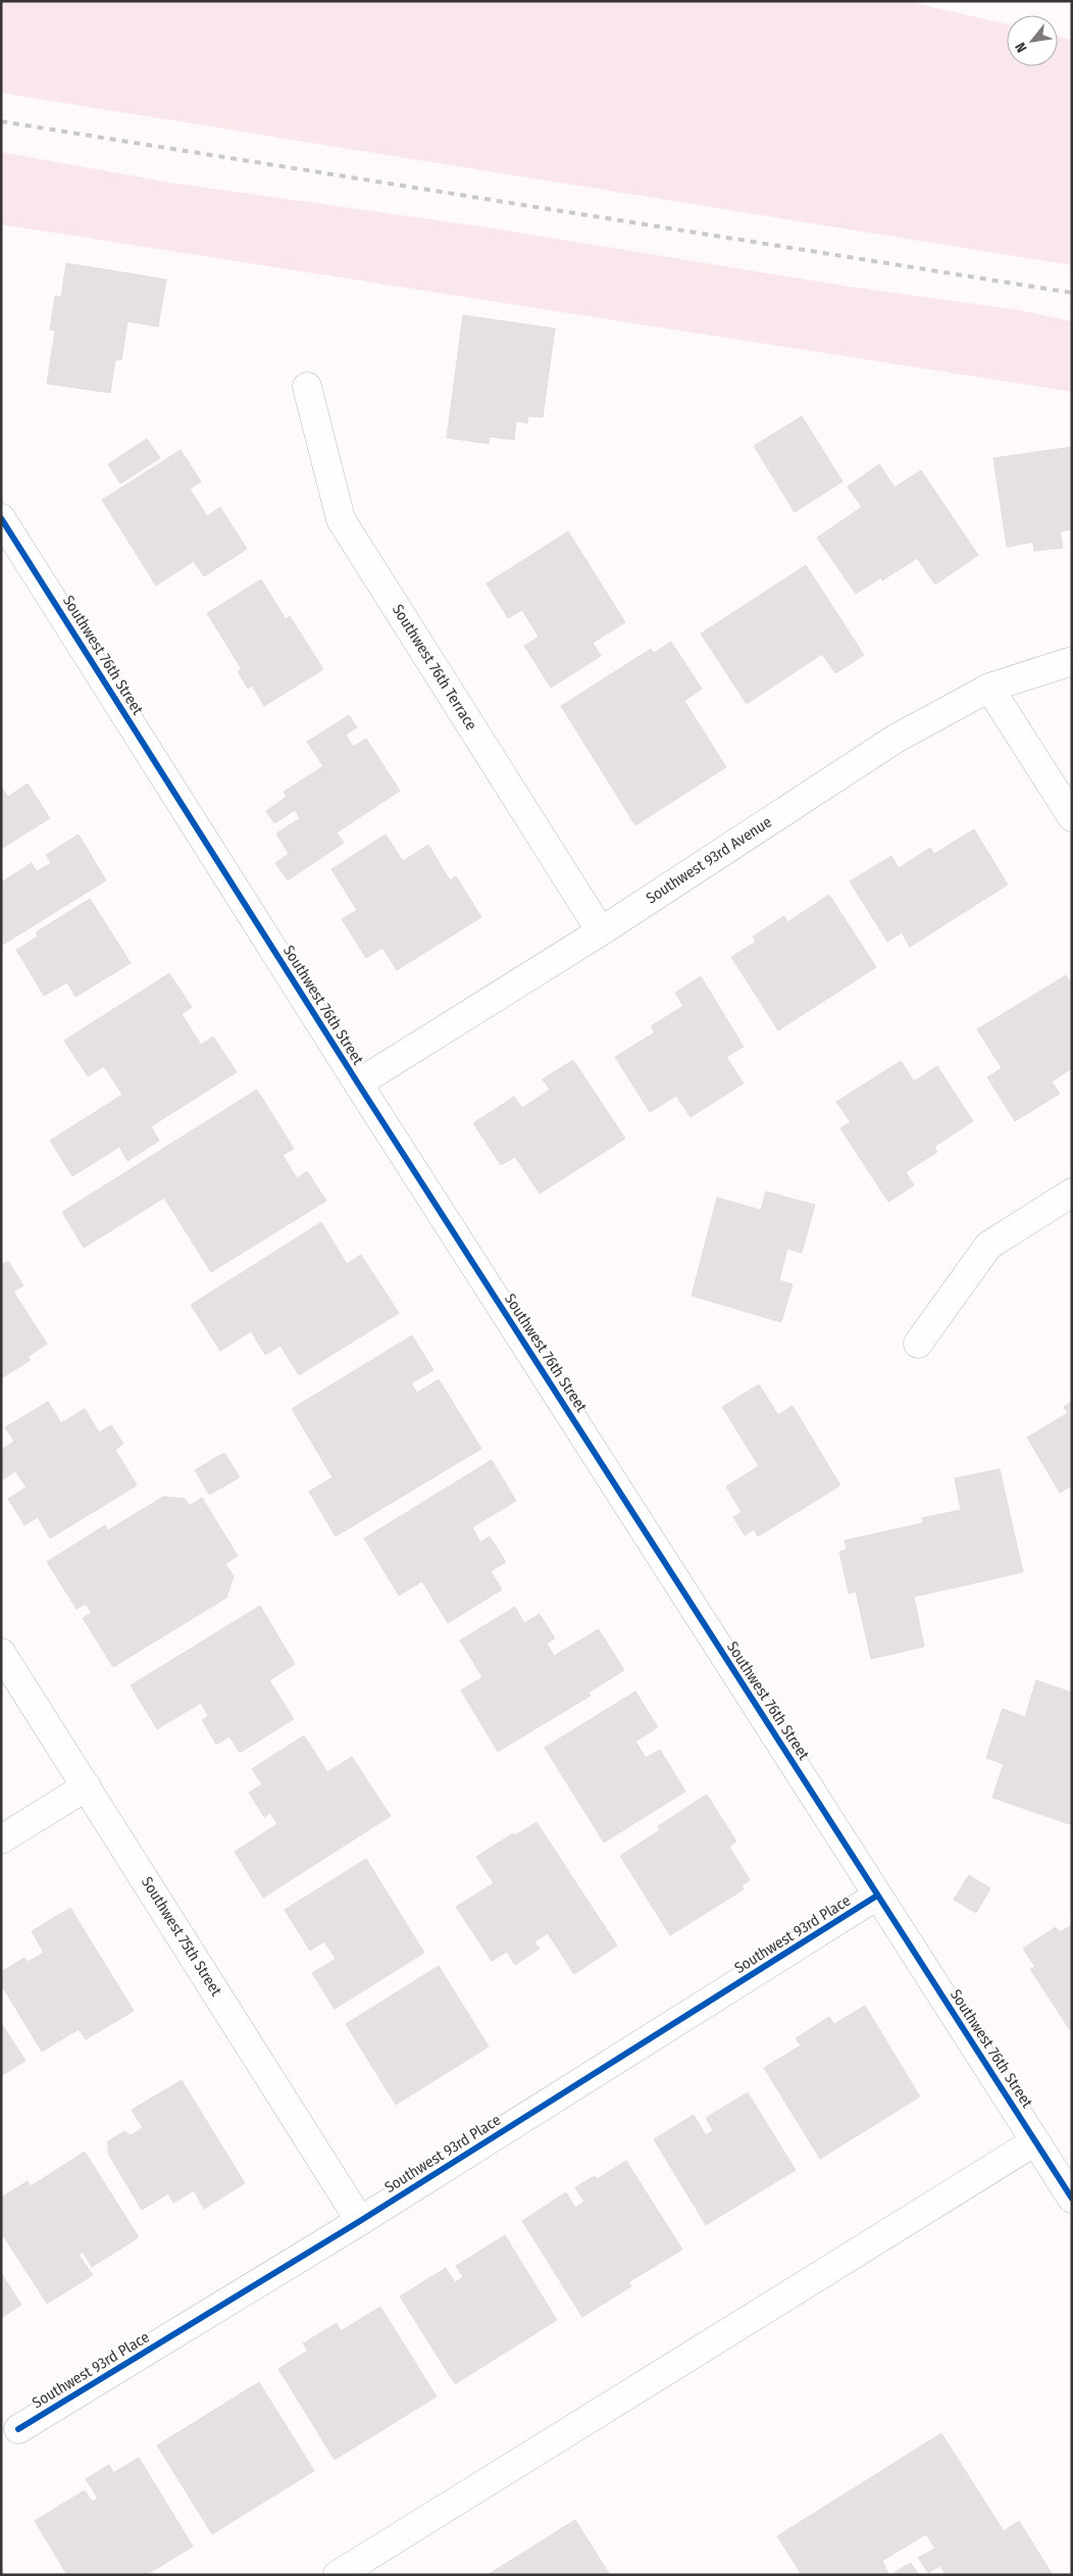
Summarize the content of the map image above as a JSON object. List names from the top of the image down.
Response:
{
  "streets": {
    "street": [
      "Southwest 76th Street",
      "Southwest 76th Terrace",
      "Southwest 93rd Avenue",
      "Southwest 93rd Place",
      "Southwest 75th Street"
    ]
  },
  "crossings": [
    ["Southwest 76th Street", "Southwest 93rd Avenue"],
    ["Southwest 76th Street", "Southwest 93rd Place"],
    ["Southwest 76th Terrace", "Southwest 93rd Avenue"],
    ["Southwest 93rd Place", "Southwest 75th Street"]
  ],
  "north": "bottom left"
}
